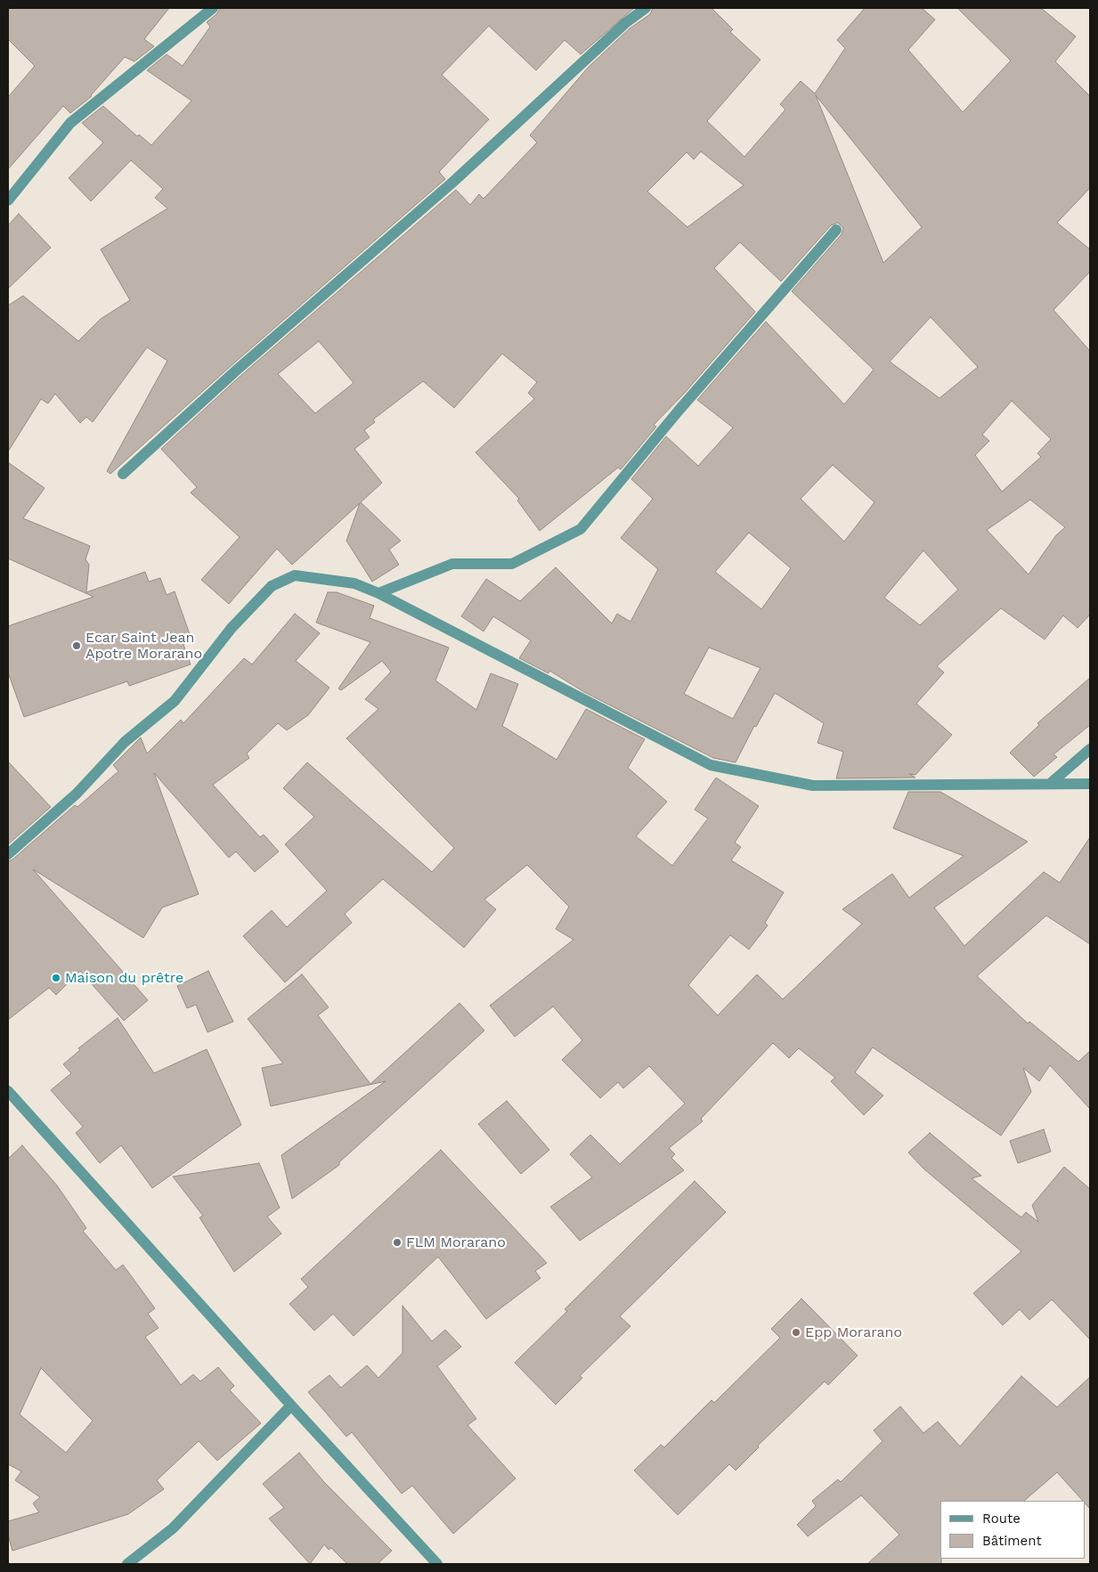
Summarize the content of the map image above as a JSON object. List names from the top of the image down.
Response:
{
  "places": [
    "Ecar Saint Jean Apotre Morarano",
    "Maison du prêtre",
    "FLM Morarano",
    "Epp Morarano"
  ],
  "legend": ["Route", "Bâtiment"]
}
